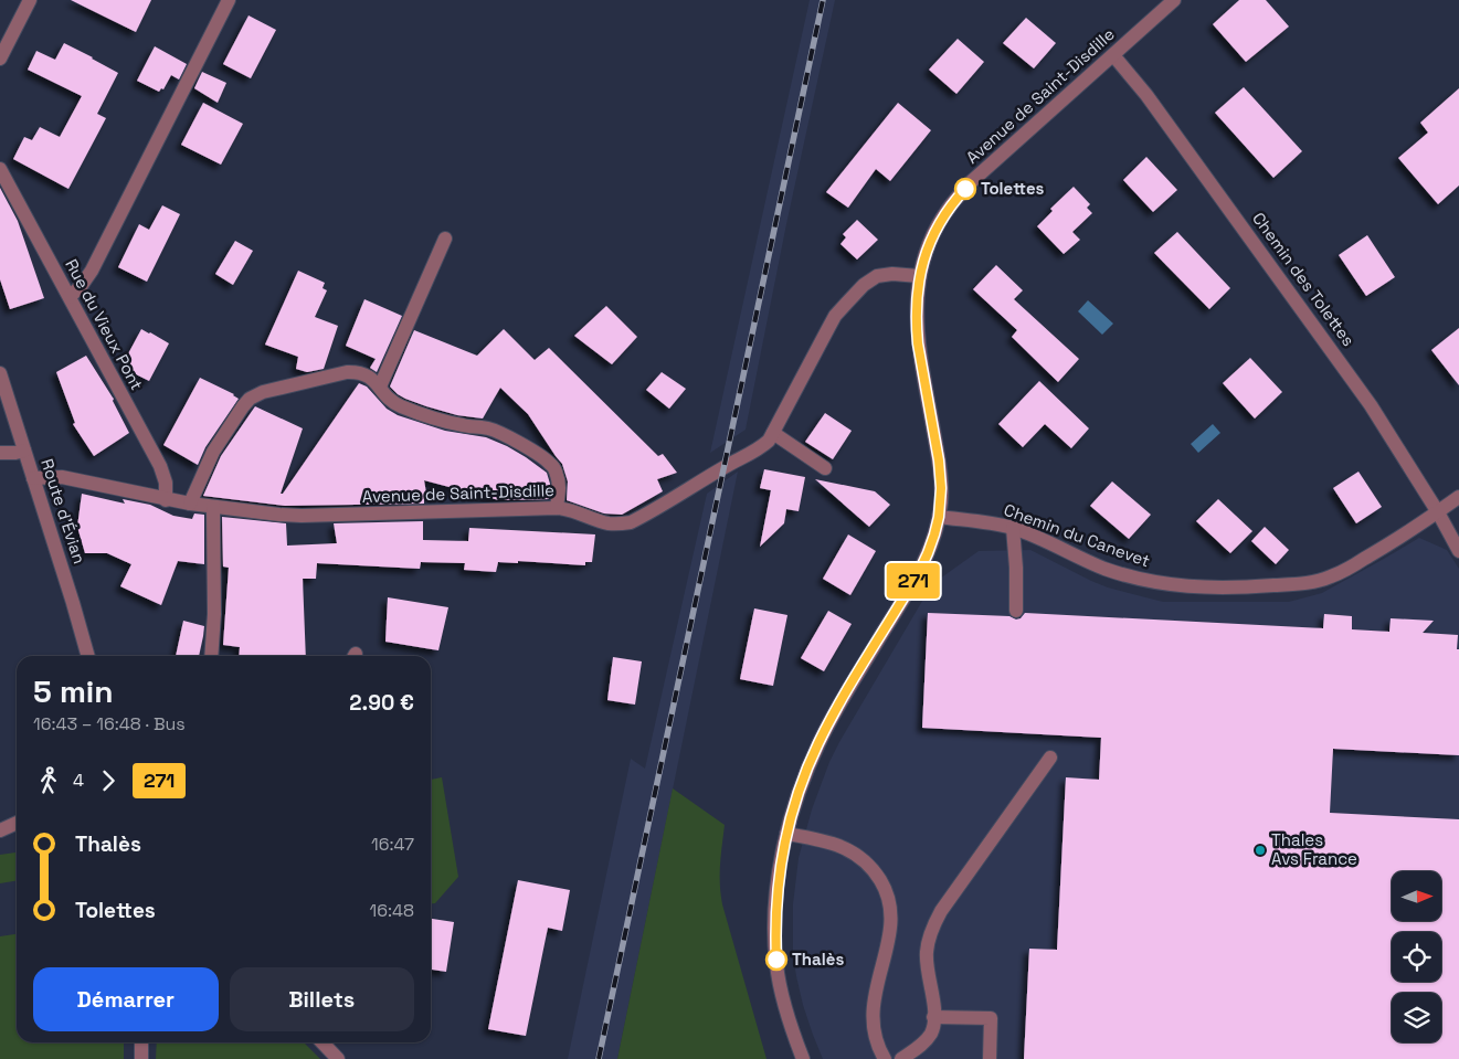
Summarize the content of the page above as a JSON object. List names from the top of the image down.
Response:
{
  "streets": {
    "street": [
      "Avenue de Saint-Disdille",
      "Chemin des Tolettes",
      "Rue du Vieux Pont",
      "Route d'Évian",
      "Chemin du Canevet"
    ]
  },
  "crossings": [
    ["Avenue de Saint-Disdille", "Chemin des Tolettes"],
    ["Avenue de Saint-Disdille", "Rue du Vieux Pont"],
    ["Avenue de Saint-Disdille", "Route d'Évian"],
    ["Chemin des Tolettes", "Chemin du Canevet"]
  ],
  "places": ["Tolettes", "Thales Avs France", "Thalès"],
  "lines": ["bus line 271"],
  "north": "right",
  "page": {
    "on_map": "271",
    "heading": ["5 min", "16:43 – 16:48 · Bus", "2.90 €"],
    "legs": ["4", "271"],
    "list": [
      {
        "name": "Thalès",
        "value": "16:47"
      },
      {
        "name": "Tolettes",
        "value": "16:48"
      }
    ],
    "buttons": ["Démarrer", "Billets"]
  }
}
